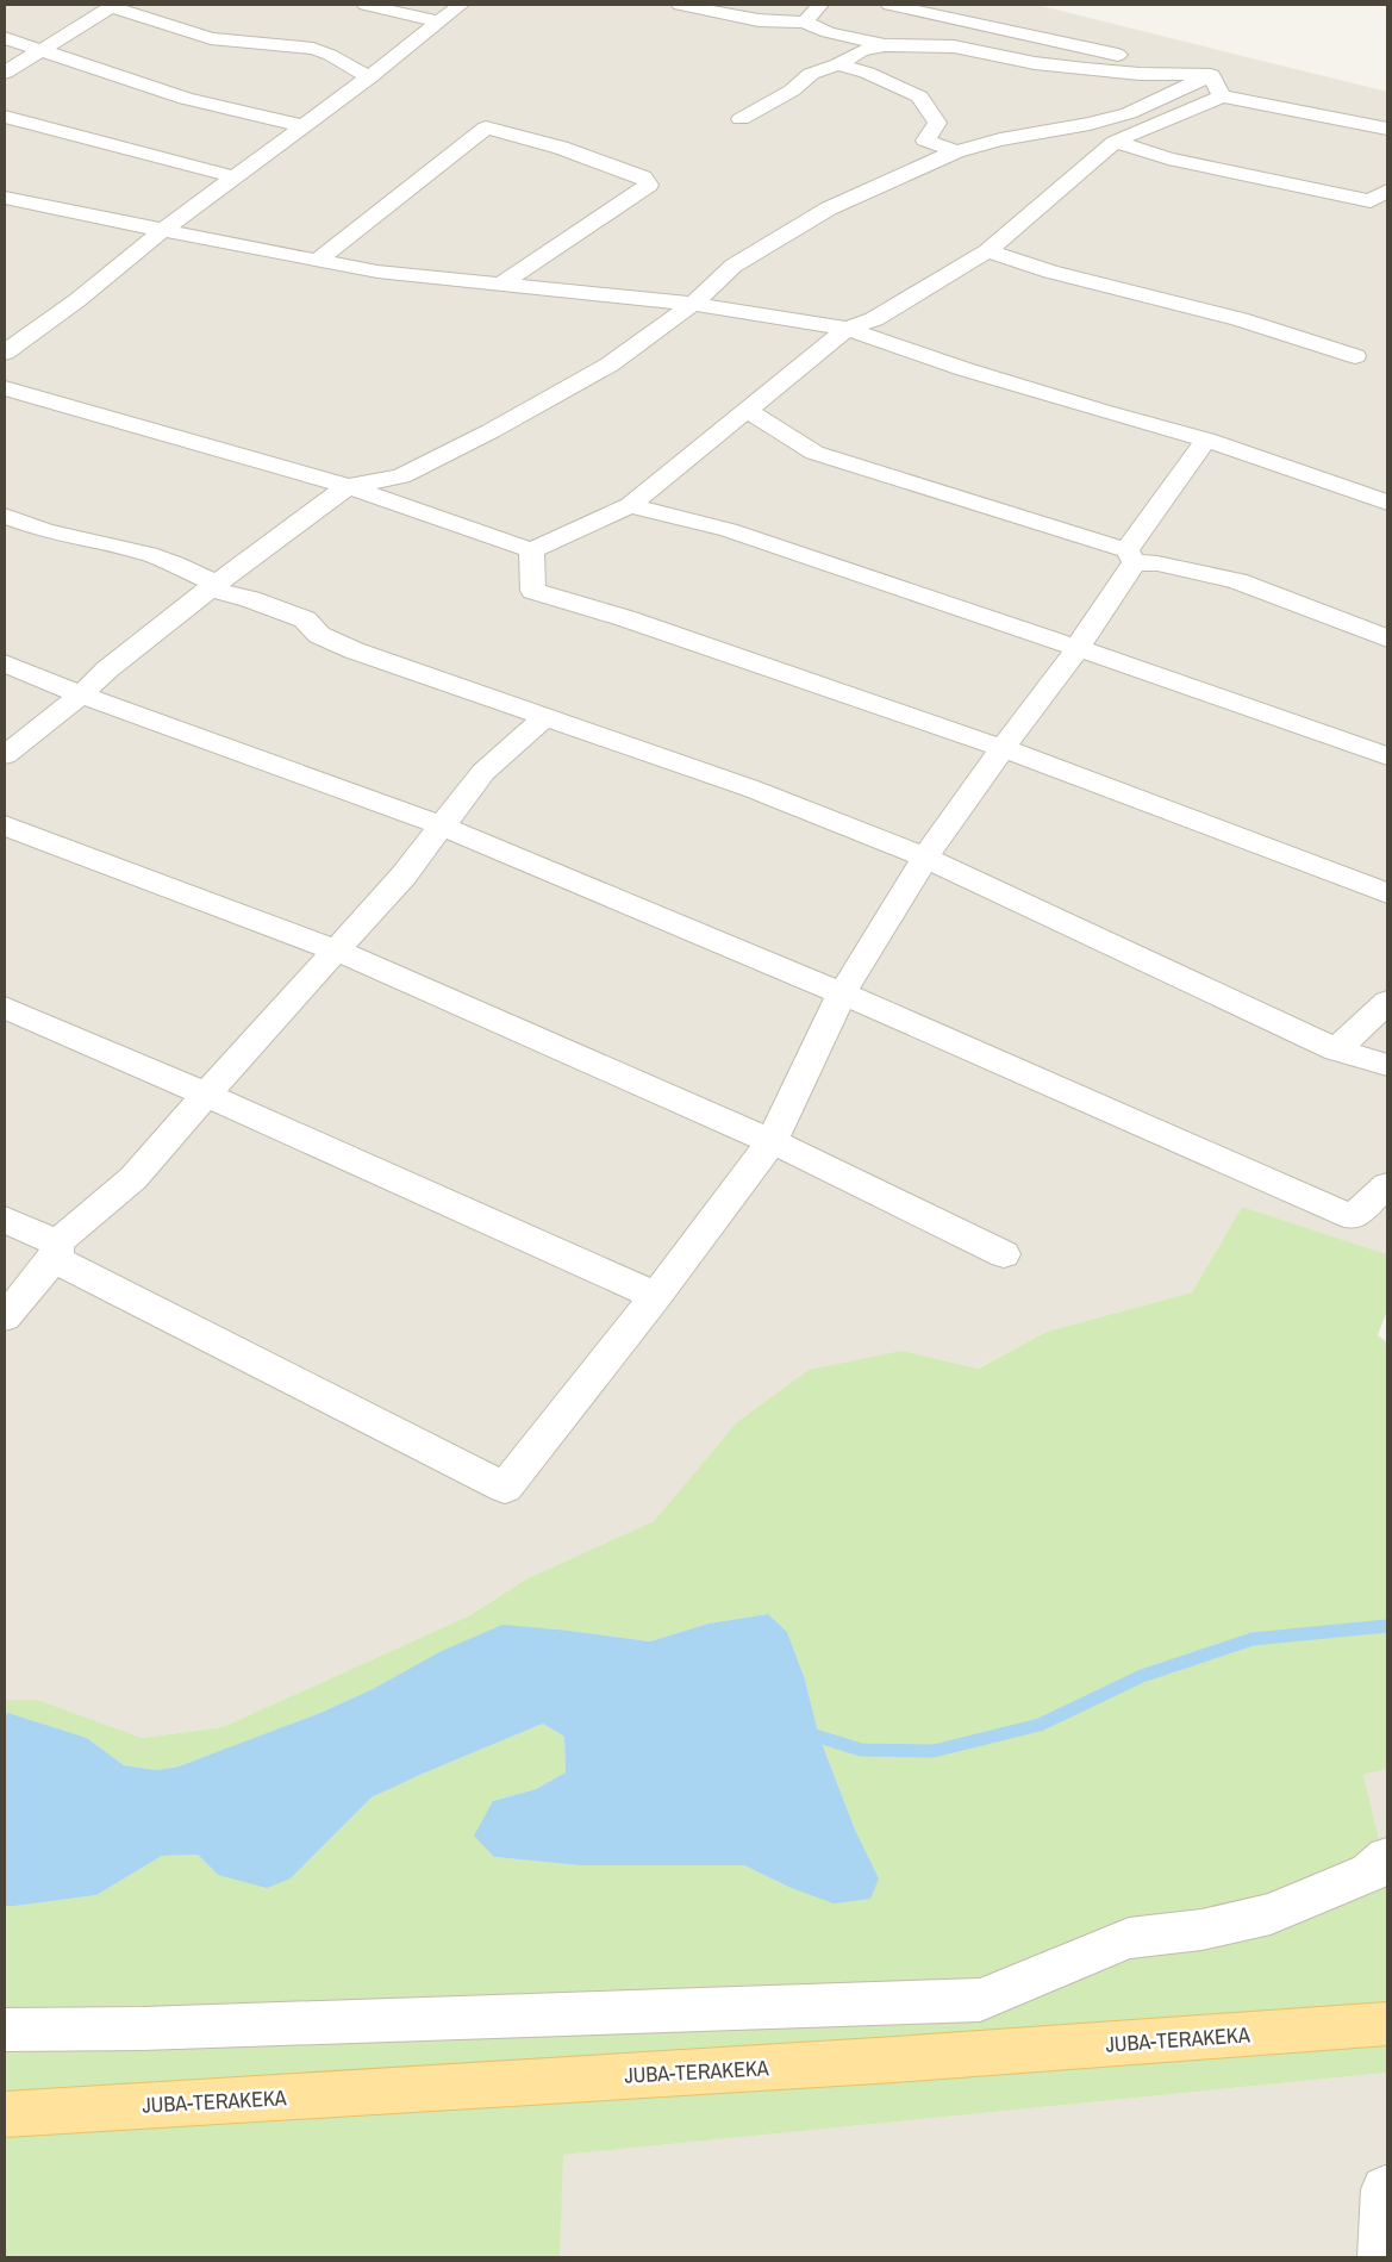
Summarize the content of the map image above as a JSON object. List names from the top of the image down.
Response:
{
  "streets": {
    "main road": ["JUBA-TERAKEKA"]
  }
}
